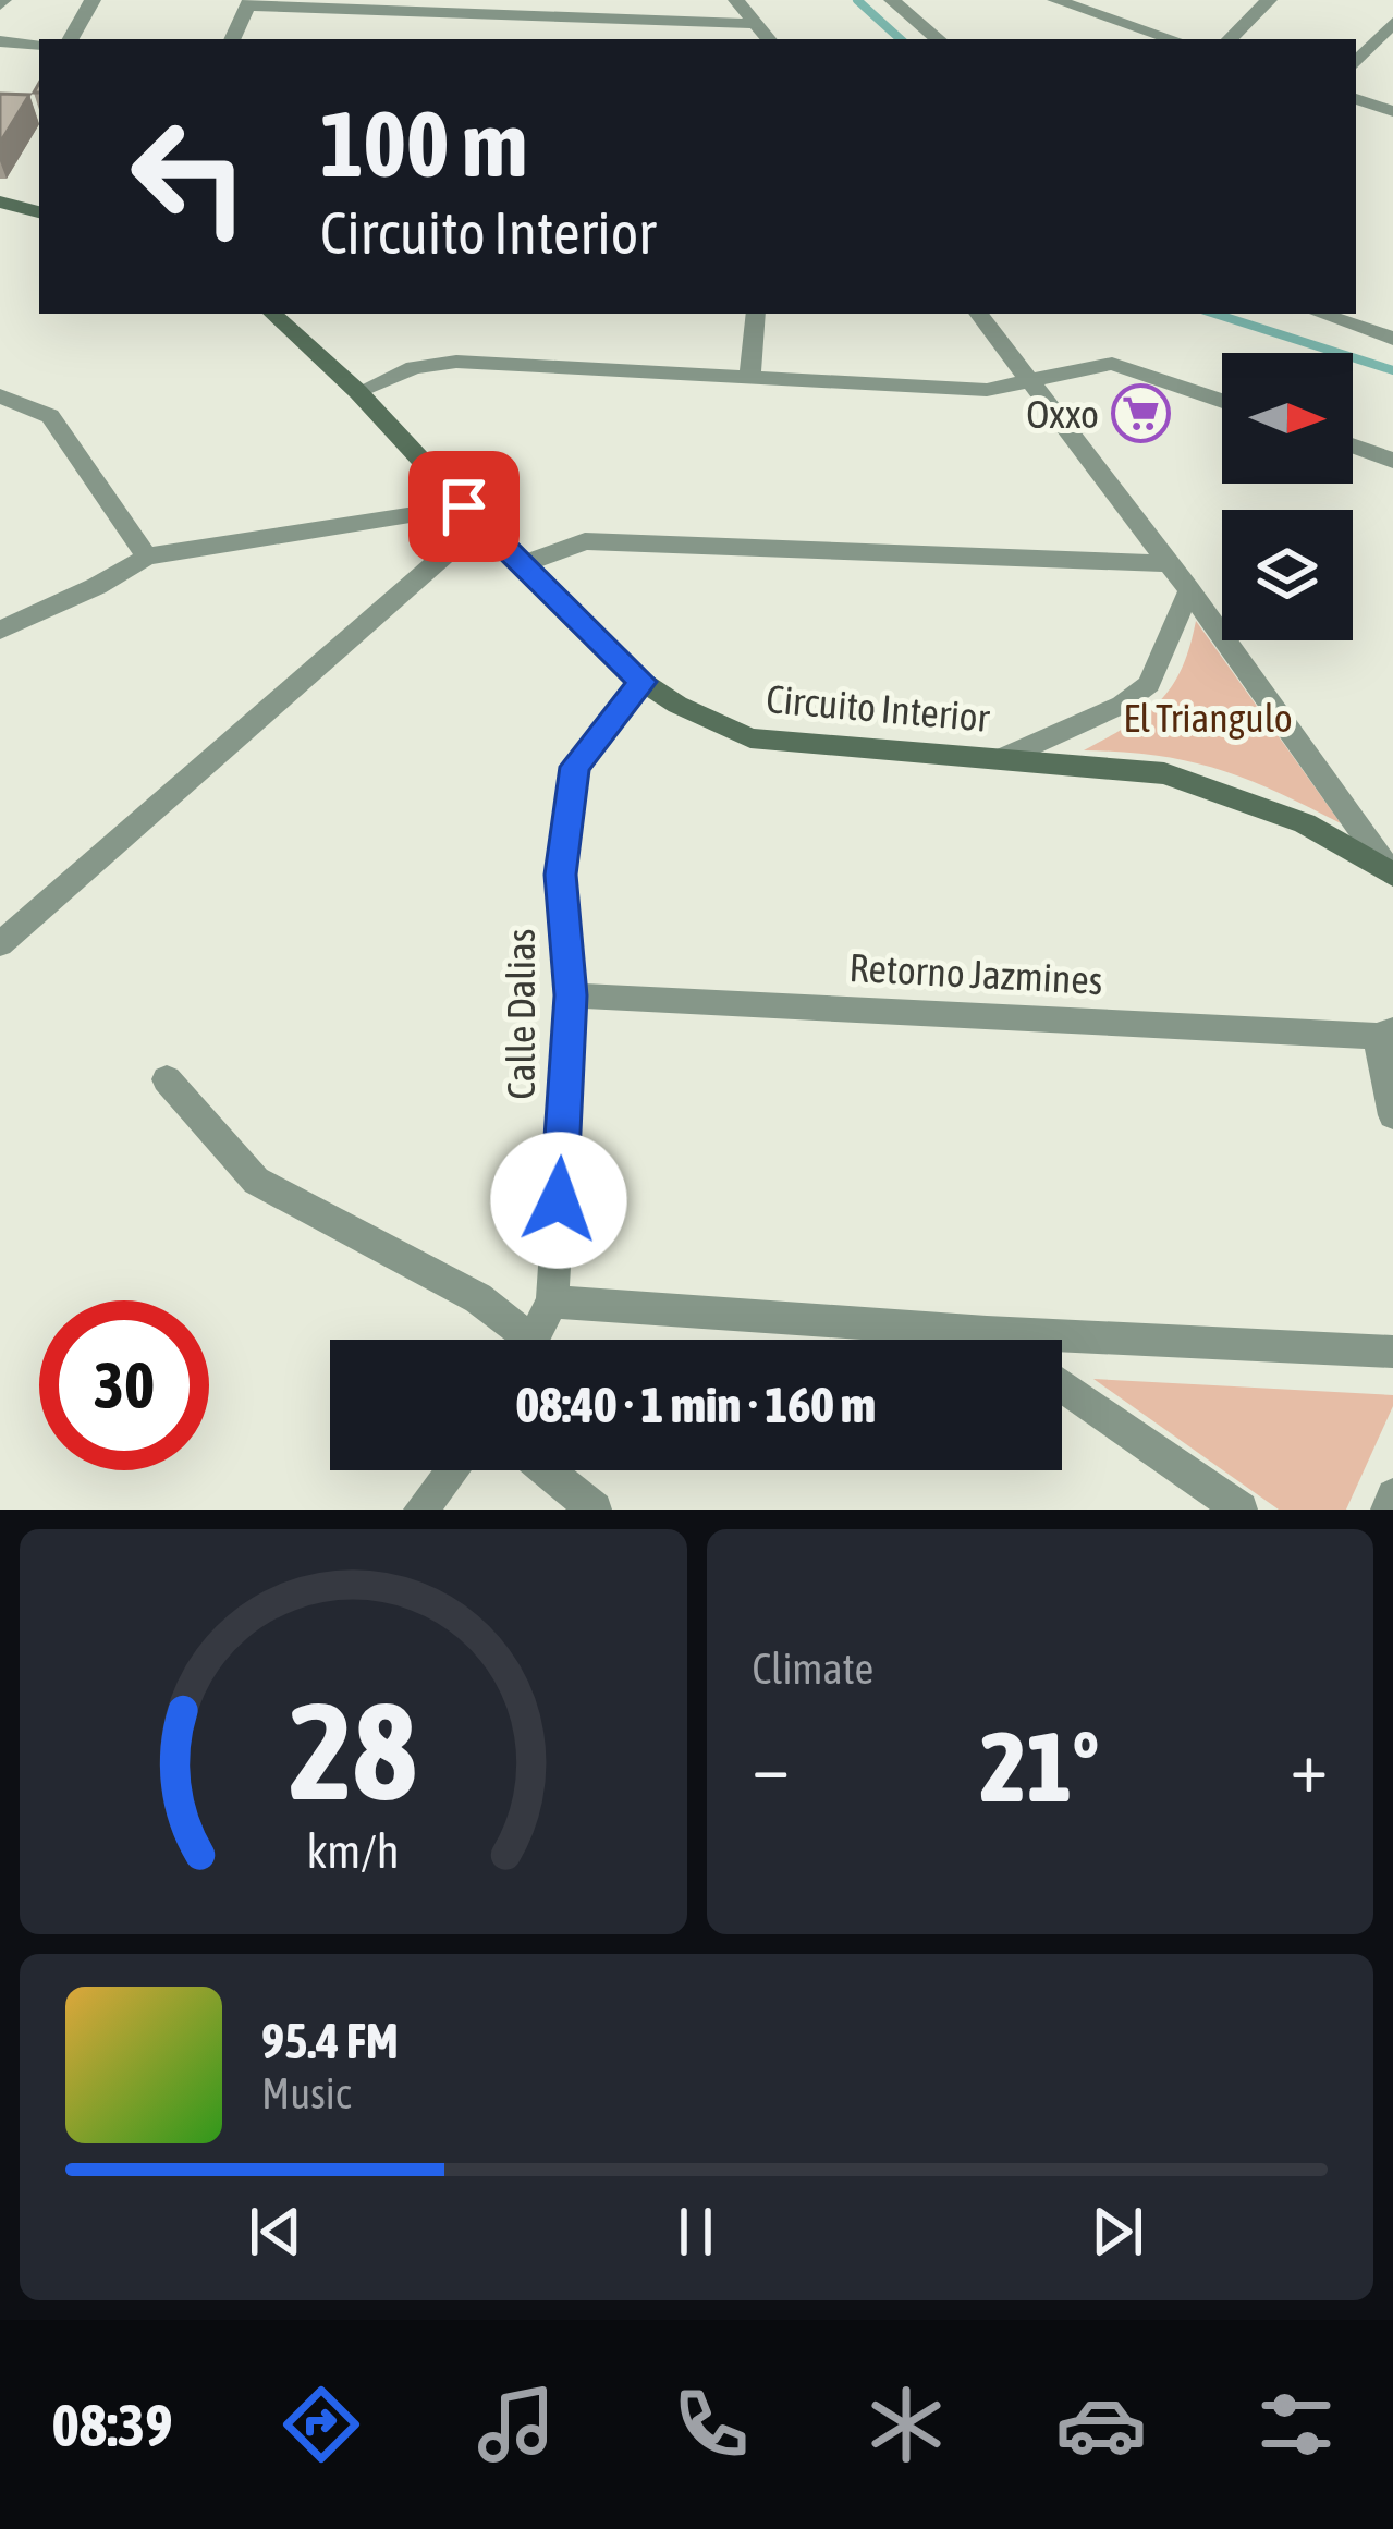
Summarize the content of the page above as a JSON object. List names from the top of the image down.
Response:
{
  "streets": {
    "main road": ["Circuito Interior"],
    "street": ["Retorno Jazmines", "Calle Dalias"]
  },
  "crossings": [
    ["Circuito Interior", "Calle Dalias"],
    ["Retorno Jazmines", "Calle Dalias"]
  ],
  "parks": ["El Triangulo"],
  "places": {
    "supermarket": ["Oxxo"]
  },
  "north": "right",
  "page": {
    "turn": ["100 m", "Circuito Interior"],
    "limit": "30",
    "trip": "08:40 · 1 min · 160 m",
    "tile": "Climate",
    "heat": ["−", "21°", "+"],
    "song": ["95.4 FM", "Music"],
    "tabs": "08:39",
    "gauge": ["28", "km/h"]
  }
}
